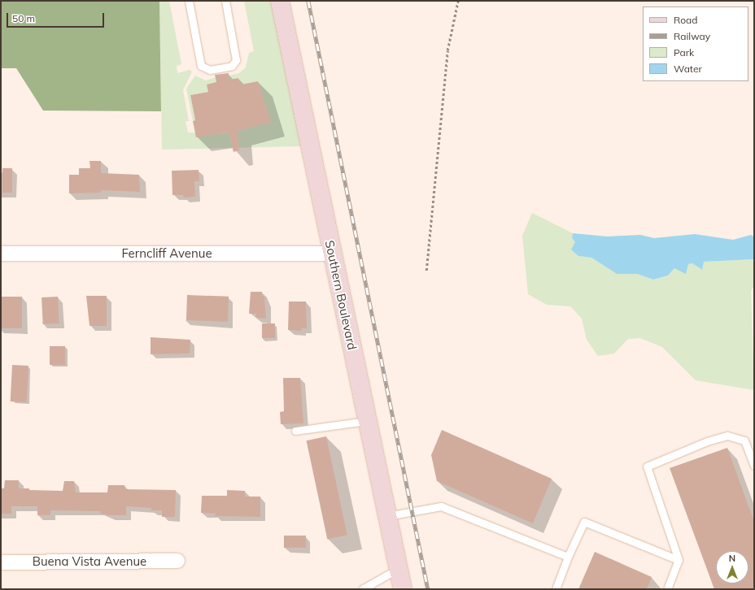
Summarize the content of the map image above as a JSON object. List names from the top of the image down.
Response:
{
  "streets": {
    "street": ["Ferncliff Avenue", "Southern Boulevard", "Buena Vista Avenue"]
  },
  "crossings": [
    ["Ferncliff Avenue", "Southern Boulevard"]
  ],
  "legend": [
    "Road",
    "Railway",
    "Park",
    "Water"
  ],
  "scale_bar": "50 m",
  "north": "top"
}
